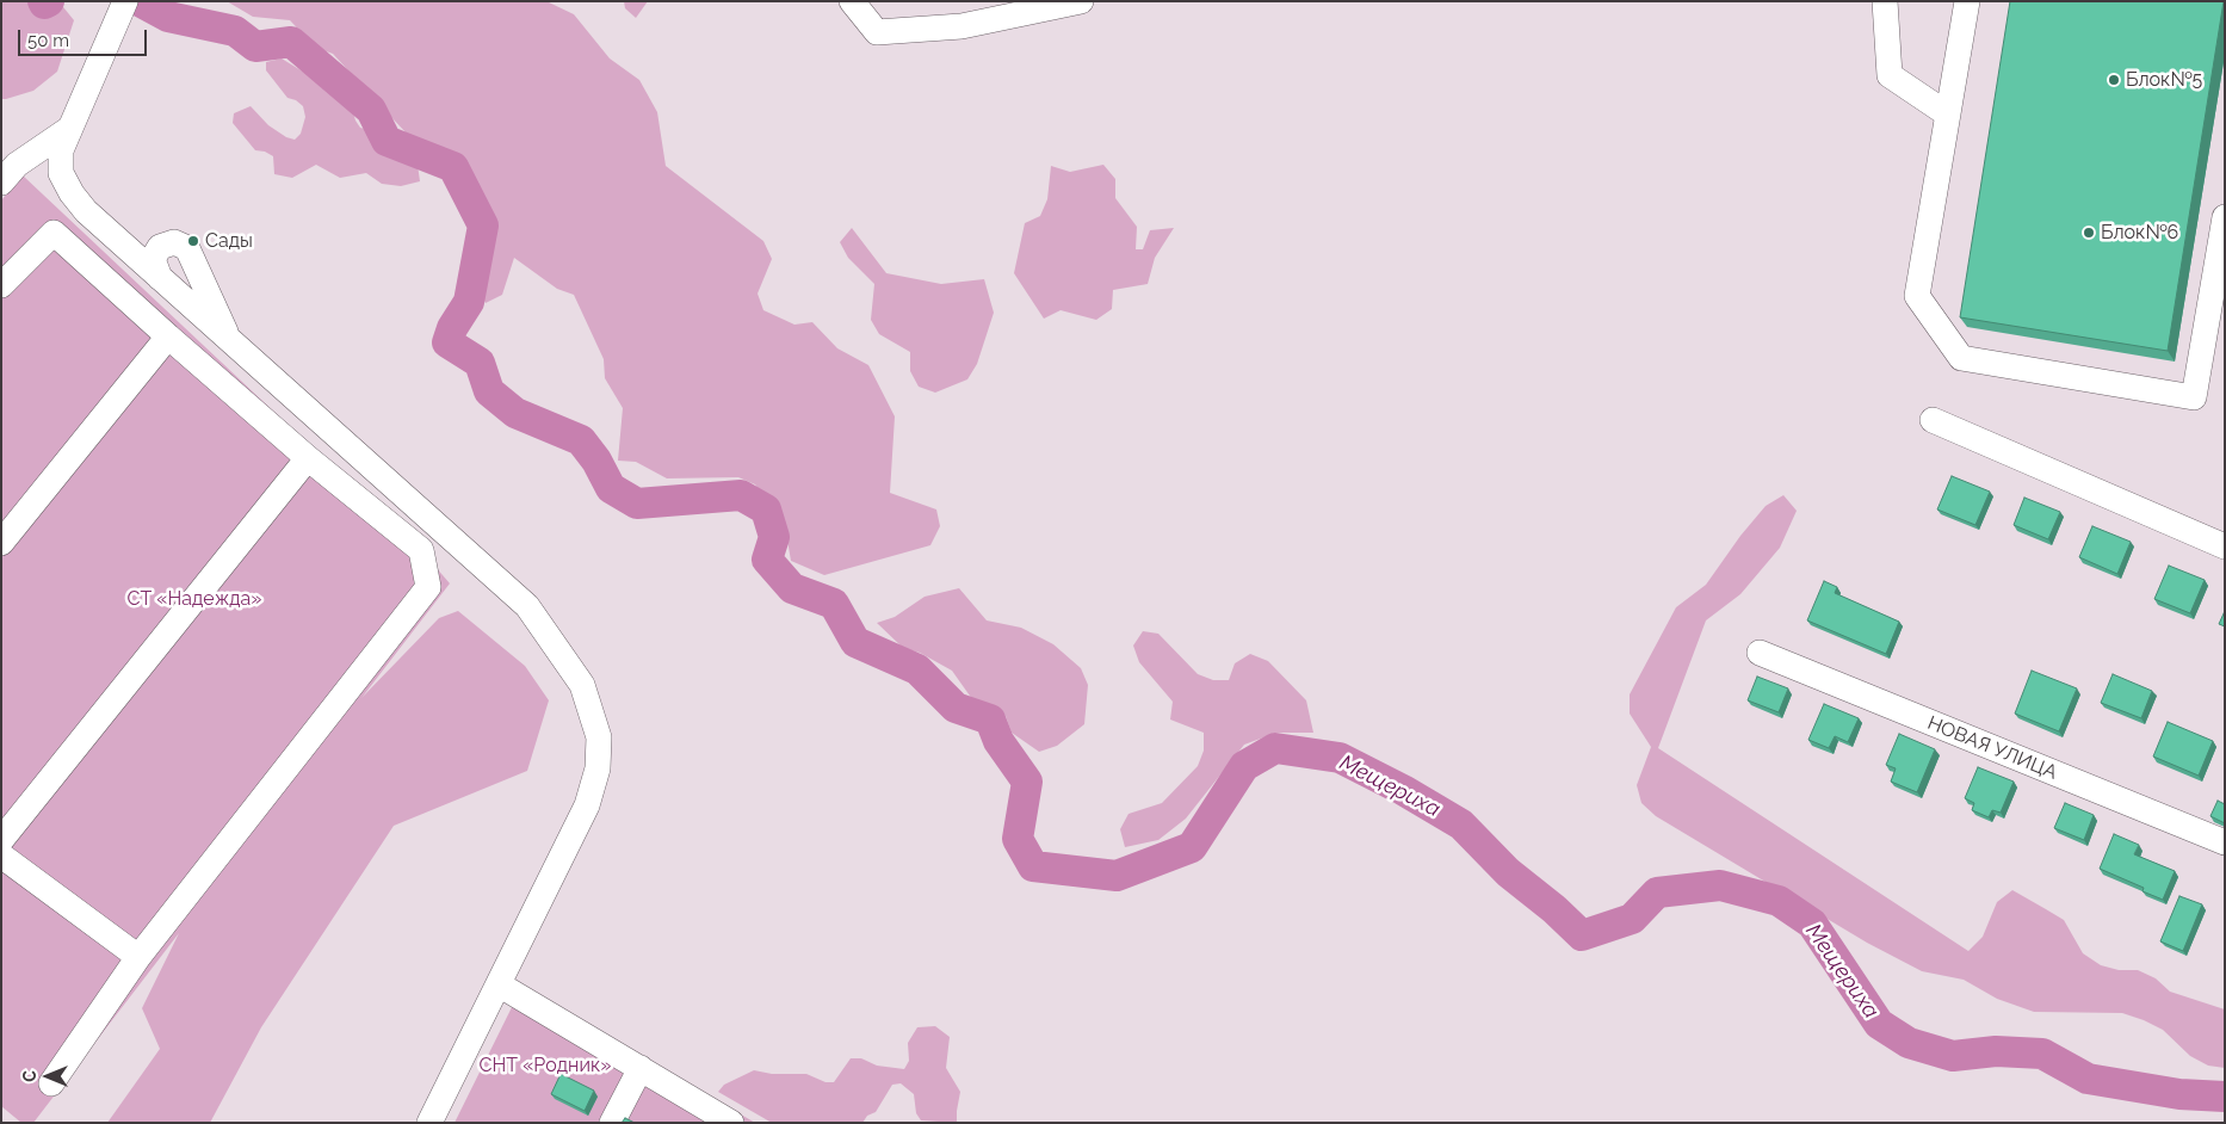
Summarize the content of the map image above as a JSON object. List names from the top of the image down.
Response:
{
  "streets": {
    "street": ["НОВАЯ УЛИЦА"]
  },
  "water": ["Мещериха"],
  "parks": ["СТ «Надежда»", "СНТ «Родник»"],
  "places": ["Блок№5", "Блок№6", "Сады"],
  "scale_bar": "50 m",
  "north": "left"
}
